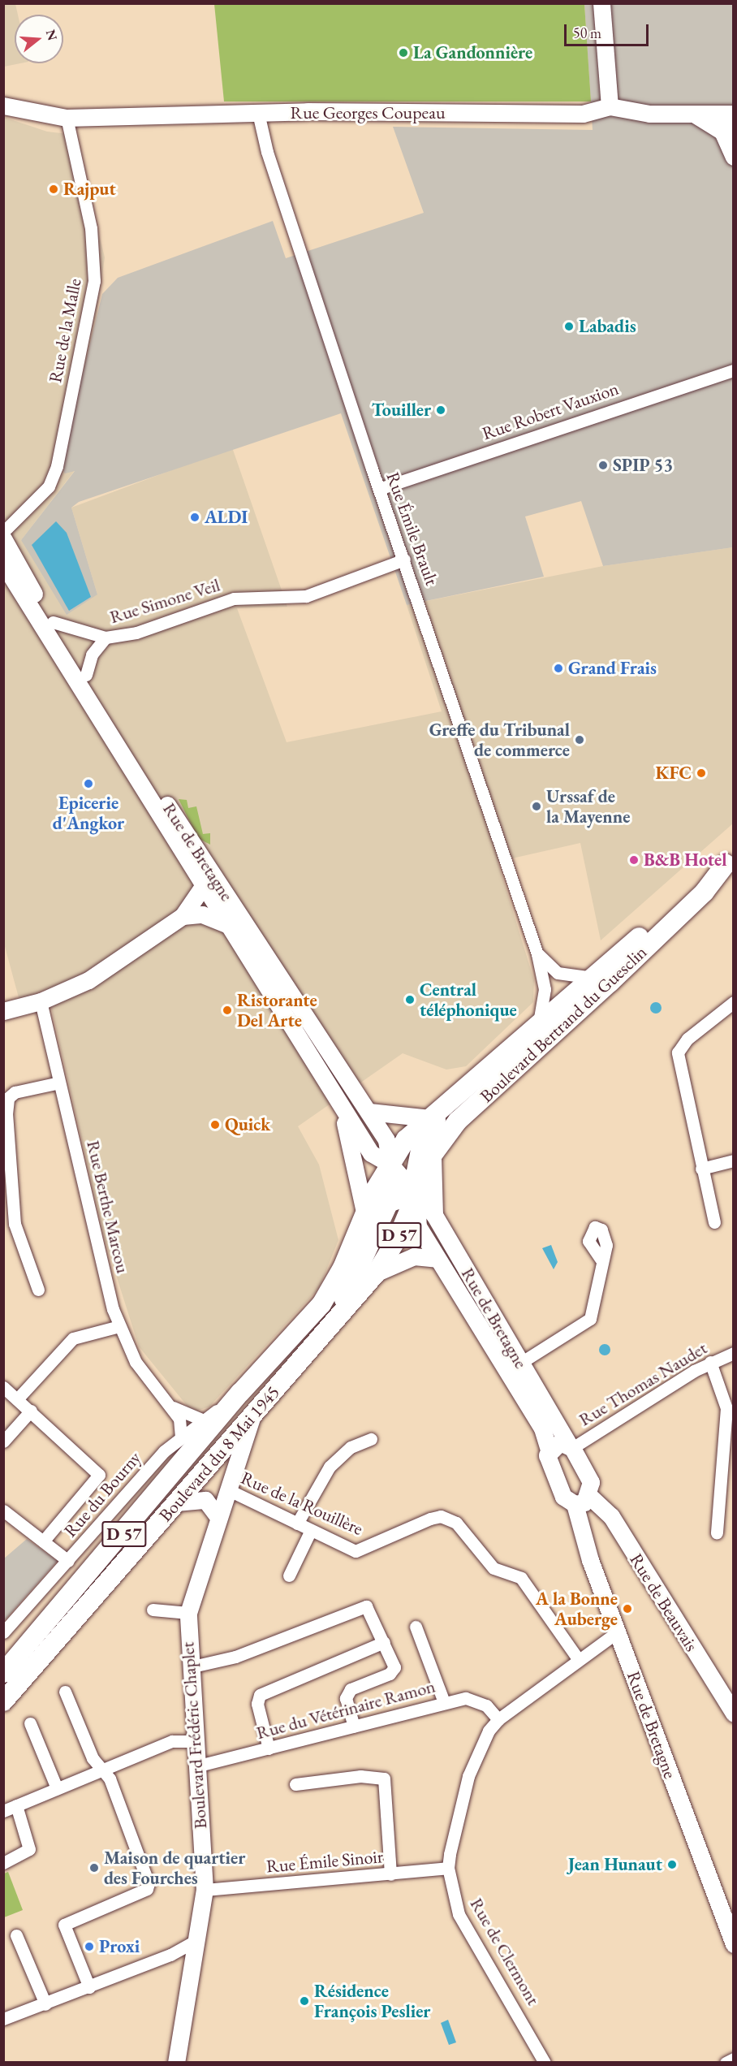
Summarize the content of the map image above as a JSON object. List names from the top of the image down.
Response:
{
  "streets": {
    "main road": [
      "Rue Georges Coupeau",
      "Rue de Bretagne",
      "Boulevard Bertrand du Guesclin",
      "D 57",
      "Boulevard du 8 Mai 1945",
      "Rue de Beauvais",
      "Boulevard Frédéric Chaplet"
    ],
    "street": [
      "Rue de la Malle",
      "Rue Robert Vauxion",
      "Rue Émile Brault",
      "Rue Simone Veil",
      "Rue Berthe Marcou",
      "Rue Thomas Naudet",
      "Rue du Bourny",
      "Rue de la Rouillère",
      "Rue du Vétérinaire Ramon",
      "Rue Émile Sinoir",
      "Rue de Clermont"
    ]
  },
  "crossings": [
    ["Rue Georges Coupeau", "Rue de la Malle"],
    ["Rue Georges Coupeau", "Rue Émile Brault"],
    ["Rue Robert Vauxion", "Rue Émile Brault"],
    ["Rue Émile Brault", "Rue Simone Veil"],
    ["Rue Émile Brault", "Boulevard Bertrand du Guesclin"],
    ["Rue Simone Veil", "Rue de Bretagne"],
    ["Rue de Bretagne", "Boulevard Bertrand du Guesclin"],
    ["Rue de Bretagne", "Rue Thomas Naudet"],
    ["Rue de Bretagne", "Boulevard du 8 Mai 1945"],
    ["Rue de Bretagne", "Rue de Beauvais"],
    ["Rue de Bretagne", "Rue de Clermont"],
    ["Boulevard Bertrand du Guesclin", "Boulevard du 8 Mai 1945"],
    ["Rue Berthe Marcou", "Rue du Bourny"],
    ["Boulevard du 8 Mai 1945", "Rue du Bourny"],
    ["Boulevard du 8 Mai 1945", "Boulevard Frédéric Chaplet"],
    ["Rue de la Rouillère", "Boulevard Frédéric Chaplet"],
    ["Rue de la Rouillère", "Rue de Clermont"],
    ["Rue du Vétérinaire Ramon", "Boulevard Frédéric Chaplet"],
    ["Rue du Vétérinaire Ramon", "Rue de Clermont"],
    ["Boulevard Frédéric Chaplet", "Rue Émile Sinoir"],
    ["Rue Émile Sinoir", "Rue de Clermont"]
  ],
  "places": [
    "La Gandonnière",
    "Rajput",
    "Labadis",
    "Touiller",
    "SPIP 53",
    "ALDI",
    "Grand Frais",
    "Greffe du Tribunal de commerce",
    "KFC",
    "Epicerie d'Angkor",
    "Urssaf de la Mayenne",
    "B&B Hotel",
    "Central téléphonique",
    "Ristorante Del Arte",
    "Quick",
    "A la Bonne Auberge",
    "Jean Hunaut",
    "Maison de quartier des Fourches",
    "Proxi",
    "Résidence François Peslier"
  ],
  "scale_bar": "50 m",
  "north": "right"
}
